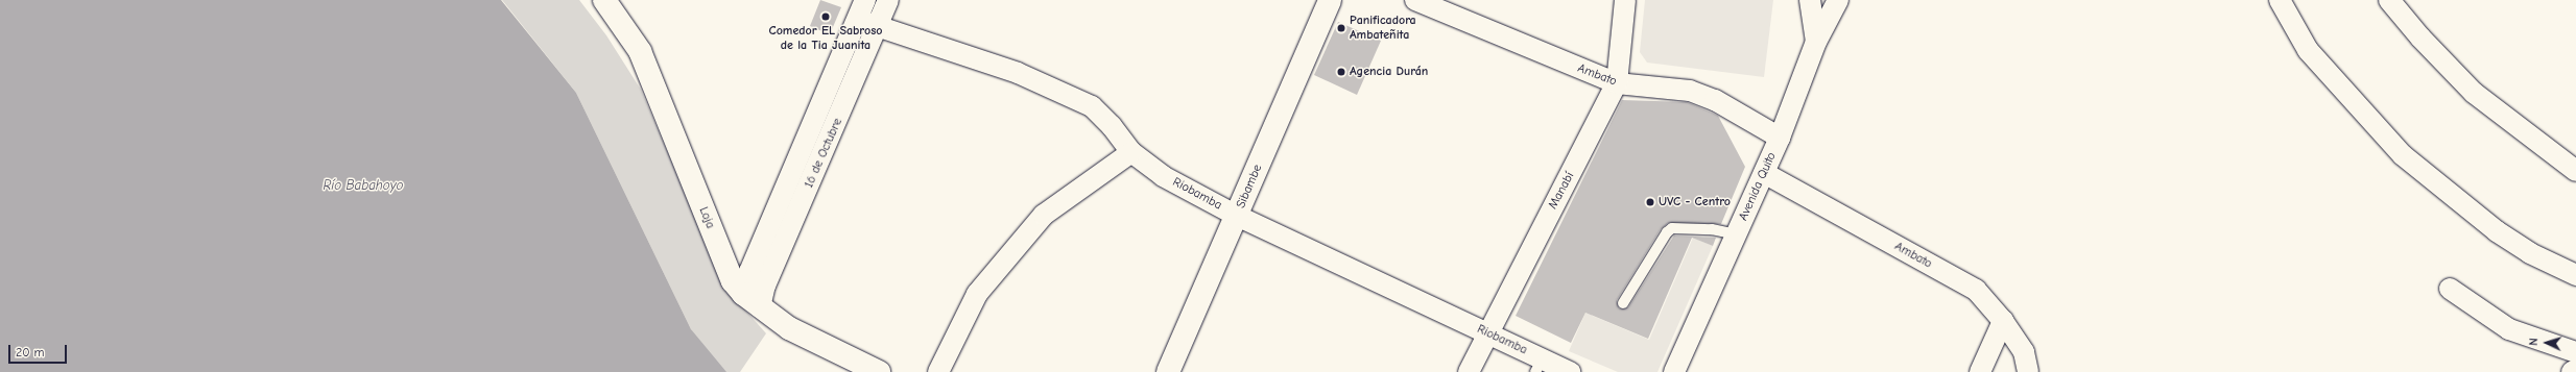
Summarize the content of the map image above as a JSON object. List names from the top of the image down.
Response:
{
  "streets": {
    "street": [
      "Ambato",
      "16 de Octubre",
      "Sibambe",
      "Avenida Quito",
      "Manabí",
      "Riobamba",
      "Loja"
    ]
  },
  "crossings": [
    ["Ambato", "Avenida Quito"],
    ["Ambato", "Manabí"],
    ["16 de Octubre", "Riobamba"],
    ["16 de Octubre", "Loja"],
    ["Sibambe", "Riobamba"],
    ["Manabí", "Riobamba"]
  ],
  "water": ["Río Babahoyo"],
  "places": [
    "Comedor EL Sabroso de la Tia Juanita",
    "Panificadora Ambateñita",
    "Agencia Durán",
    "UVC - Centro"
  ],
  "scale_bar": "20 m",
  "north": "left"
}
